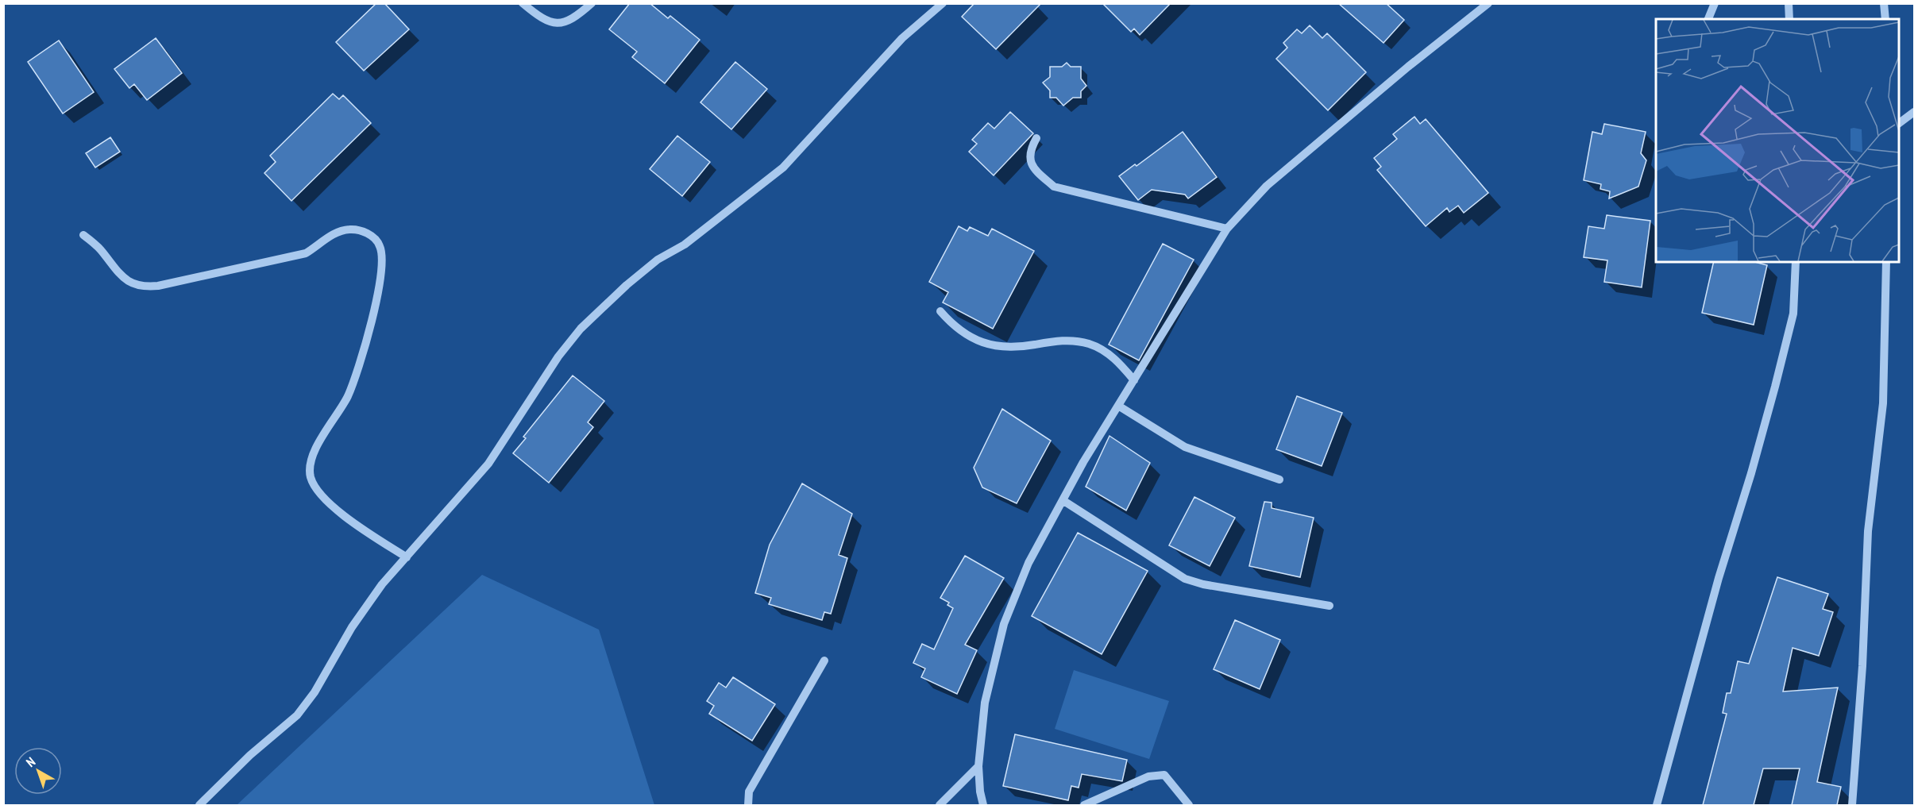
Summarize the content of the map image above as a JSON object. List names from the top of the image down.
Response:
{
  "north": "top left"
}
